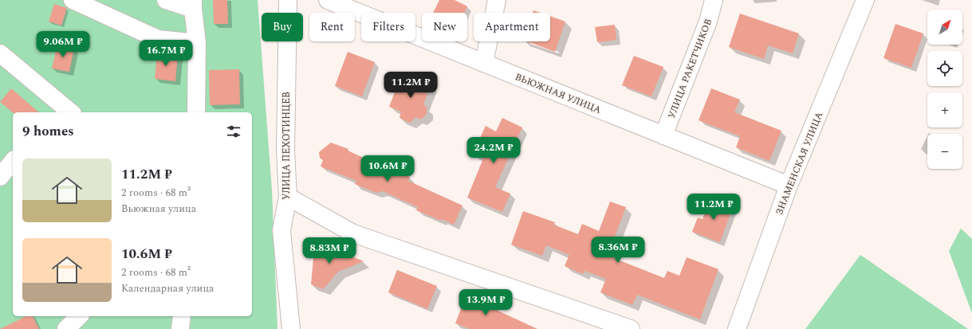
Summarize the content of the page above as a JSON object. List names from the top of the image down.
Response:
{
  "streets": {
    "street": [
      "УЛИЦА РАКЕТЧИКОВ",
      "ВЬЮЖНАЯ УЛИЦА",
      "УЛИЦА ПЕХОТИНЦЕВ",
      "ЗНАМЕНСКАЯ УЛИЦА"
    ]
  },
  "crossings": [
    ["УЛИЦА РАКЕТЧИКОВ", "ВЬЮЖНАЯ УЛИЦА"],
    ["ВЬЮЖНАЯ УЛИЦА", "ЗНАМЕНСКАЯ УЛИЦА"]
  ],
  "north": "top right",
  "page": {
    "map_buttons": ["+", "−"],
    "chip": [
      "Buy",
      "Rent",
      "Filters",
      "New",
      "Apartment"
    ],
    "price": [
      "9.06M ₽",
      "16.7M ₽",
      "11.2M ₽",
      "24.2M ₽",
      "10.6M ₽",
      "11.2M ₽",
      "8.36M ₽",
      "8.83M ₽",
      "13.9M ₽"
    ],
    "heading": "9 homes",
    "list": [
      {
        "name": "11.2M ₽",
        "note": "2 rooms · 68 m² · Вьюжная улица"
      },
      {
        "name": "10.6M ₽",
        "note": "2 rooms · 68 m² · Календарная улица"
      }
    ]
  }
}
